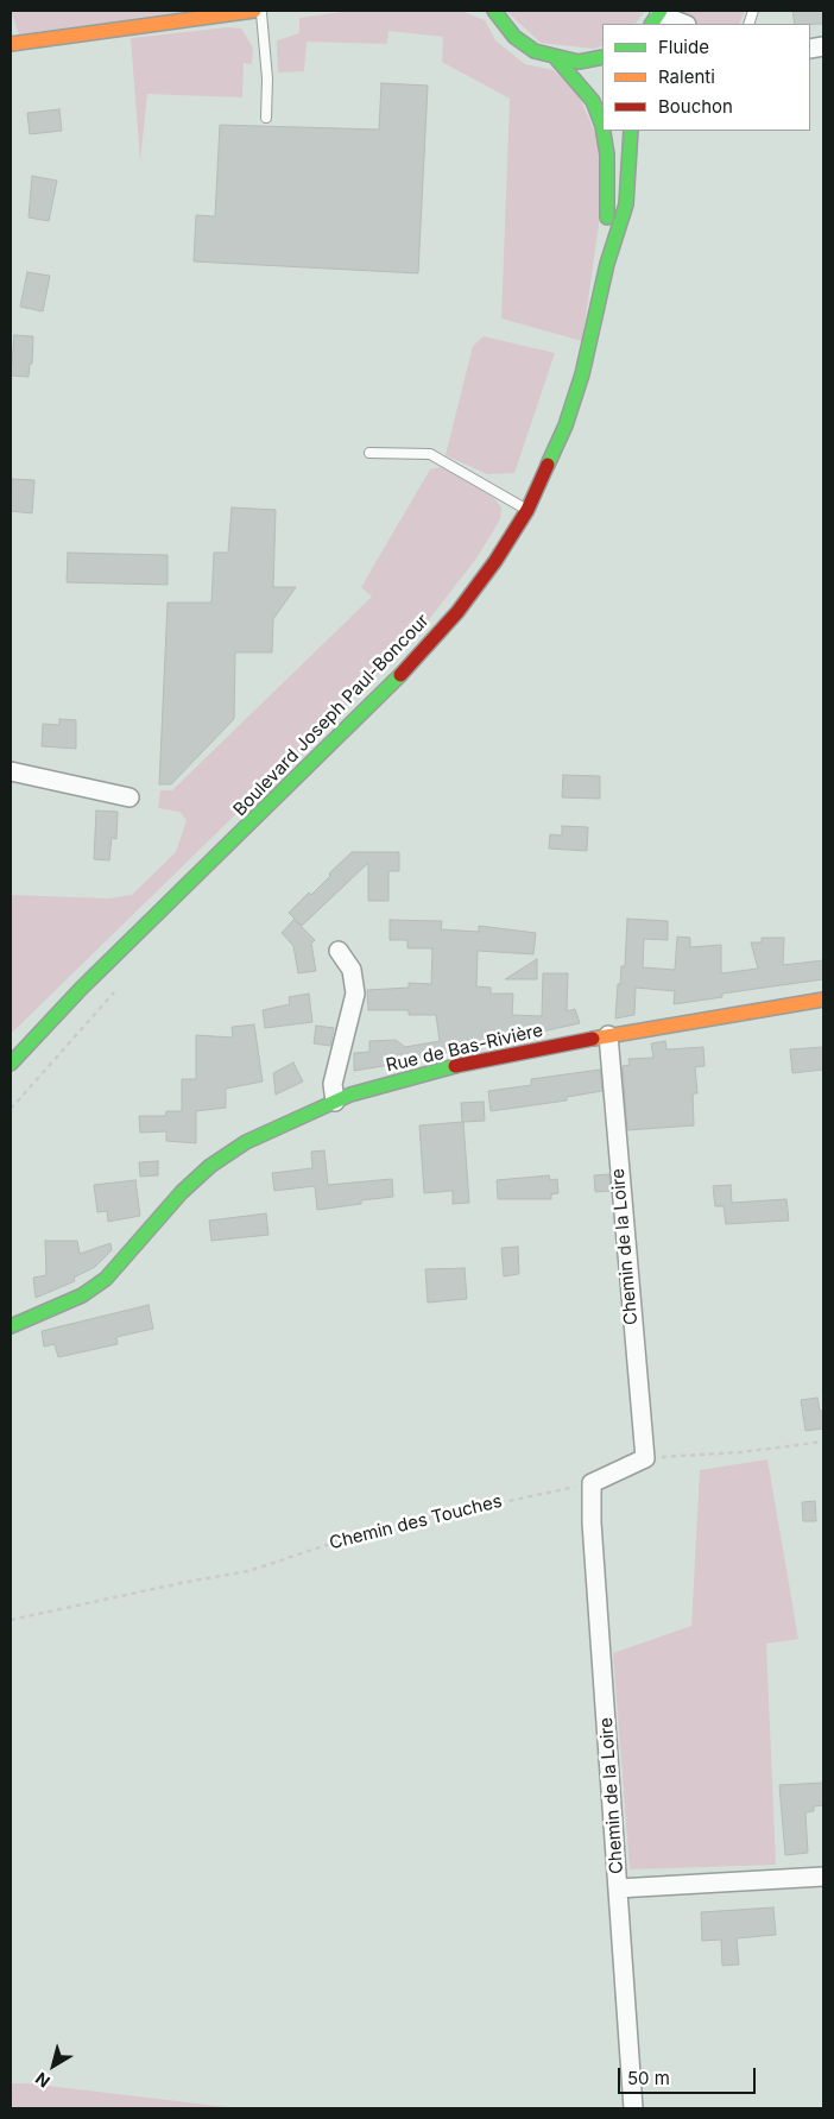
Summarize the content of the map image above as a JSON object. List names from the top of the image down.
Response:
{
  "streets": {
    "main road": ["Boulevard Joseph Paul-Boncour", "Rue de Bas-Rivière"],
    "street": ["Chemin de la Loire"],
    "path": ["Chemin des Touches"]
  },
  "crossings": [
    ["Rue de Bas-Rivière", "Chemin de la Loire"],
    ["Chemin de la Loire", "Chemin des Touches"]
  ],
  "legend": ["Fluide", "Ralenti", "Bouchon"],
  "scale_bar": "50 m",
  "north": "bottom left"
}
